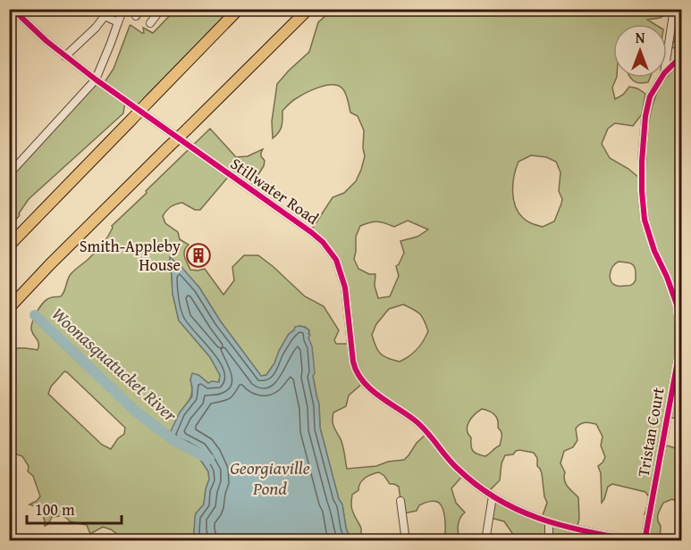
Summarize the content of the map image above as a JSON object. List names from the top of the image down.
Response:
{
  "streets": {
    "street": ["Stillwater Road", "Tristan Court"]
  },
  "water": ["Woonasquatucket River", "Georgiaville Pond"],
  "places": {
    "building": ["Smith-Appleby House"]
  },
  "scale_bar": "100 m",
  "north": "top"
}
